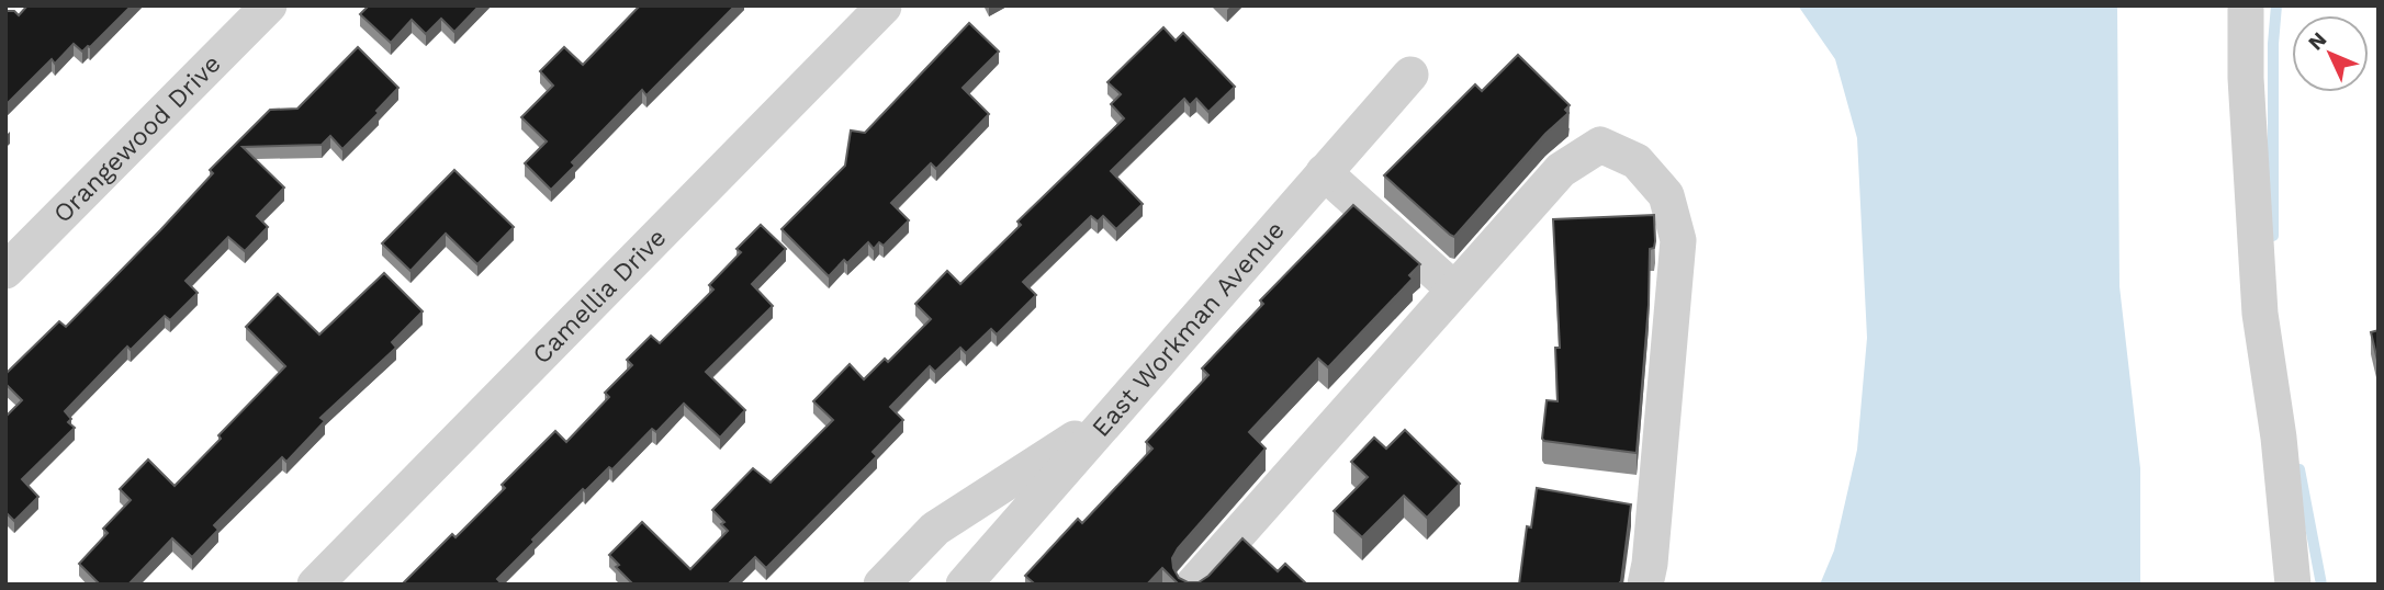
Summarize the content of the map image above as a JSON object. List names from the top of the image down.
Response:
{
  "streets": {
    "street": ["Orangewood Drive", "Camellia Drive", "East Workman Avenue"]
  },
  "north": "top left"
}
